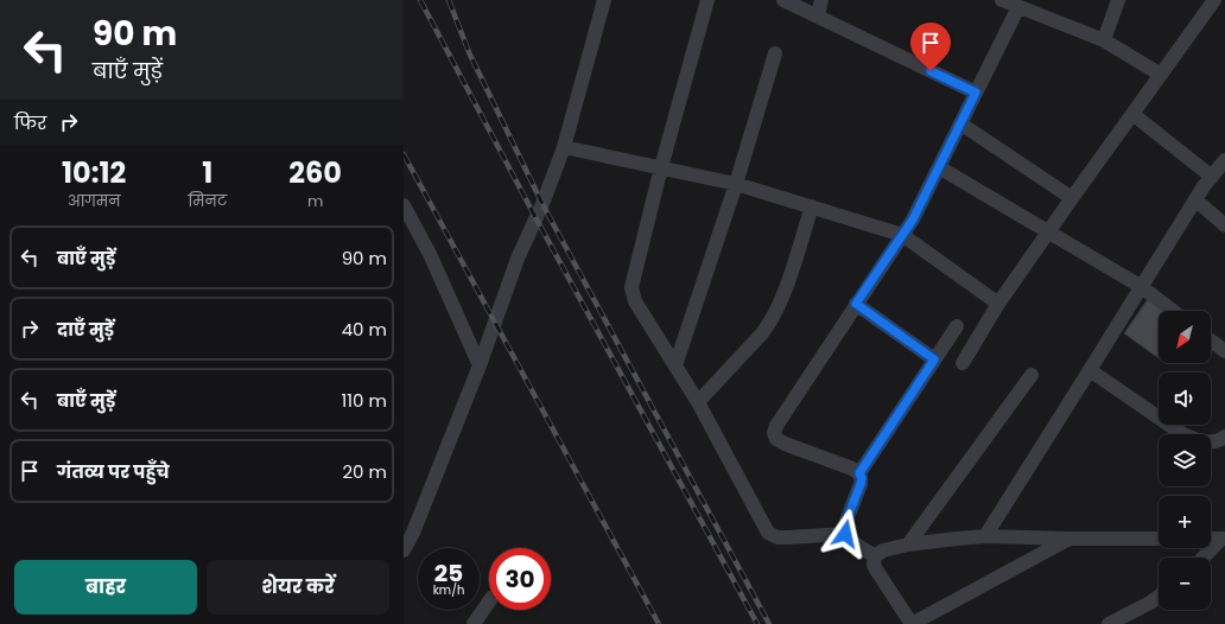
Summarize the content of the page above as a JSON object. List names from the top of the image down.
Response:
{
  "north": "bottom left",
  "page": {
    "turn": ["90 m", "बाएँ मुड़ें"],
    "then": "फिर",
    "eta": [
      "10:12",
      "आगमन",
      "1",
      "मिनट",
      "260",
      "m"
    ],
    "list": [
      {
        "name": "बाएँ मुड़ें",
        "value": "90 m"
      },
      {
        "name": "दाएँ मुड़ें",
        "value": "40 m"
      },
      {
        "name": "बाएँ मुड़ें",
        "value": "110 m"
      },
      {
        "name": "गंतव्य पर पहुँचे",
        "value": "20 m"
      }
    ],
    "map_buttons": ["+", "−"],
    "speed": "25 km/h",
    "limit": "30",
    "buttons": ["बाहर", "शेयर करें"]
  }
}
